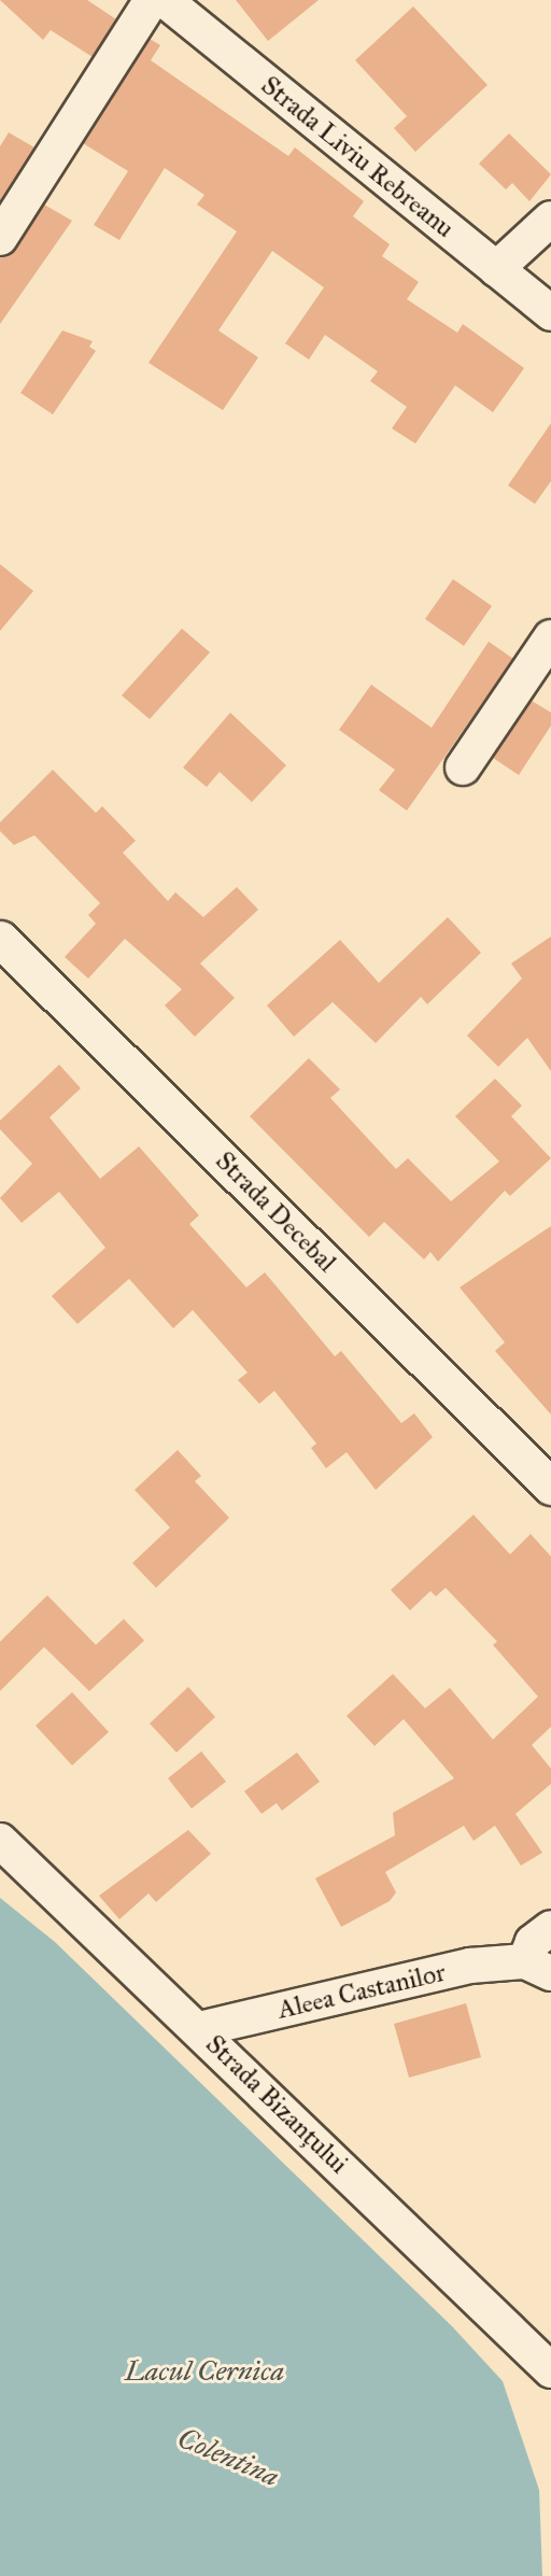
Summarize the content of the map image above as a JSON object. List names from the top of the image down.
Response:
{
  "streets": {
    "main road": ["Strada Decebal"],
    "street": ["Strada Liviu Rebreanu", "Aleea Castanilor", "Strada Bizanțului"]
  },
  "crossings": [
    ["Aleea Castanilor", "Strada Bizanțului"]
  ],
  "water": ["Lacul Cernica", "Colentina"]
}
